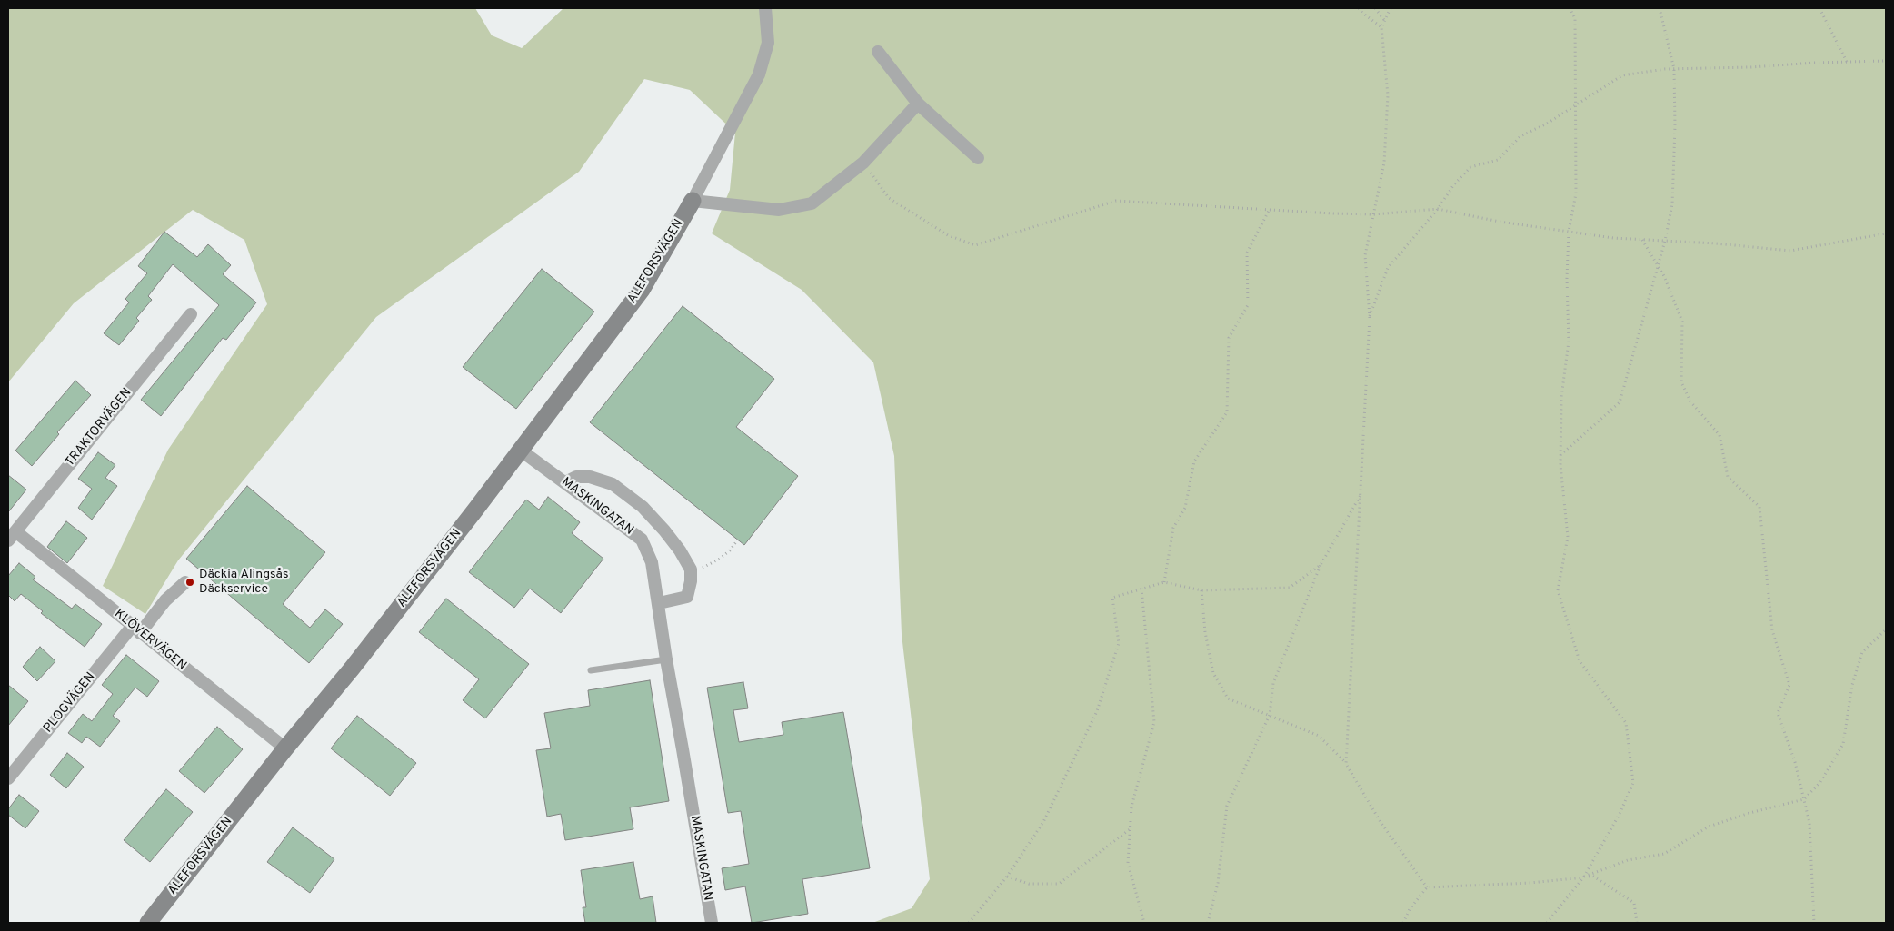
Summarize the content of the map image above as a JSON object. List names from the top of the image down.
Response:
{
  "streets": {
    "street": [
      "ALEFORSVÄGEN",
      "TRAKTORVÄGEN",
      "MASKINGATAN",
      "KLÖVERVÄGEN",
      "PLOGVÄGEN"
    ]
  },
  "crossings": [
    ["ALEFORSVÄGEN", "MASKINGATAN"],
    ["ALEFORSVÄGEN", "KLÖVERVÄGEN"],
    ["TRAKTORVÄGEN", "KLÖVERVÄGEN"],
    ["KLÖVERVÄGEN", "PLOGVÄGEN"]
  ],
  "places": ["Däckia Alingsås Däckservice"]
}
